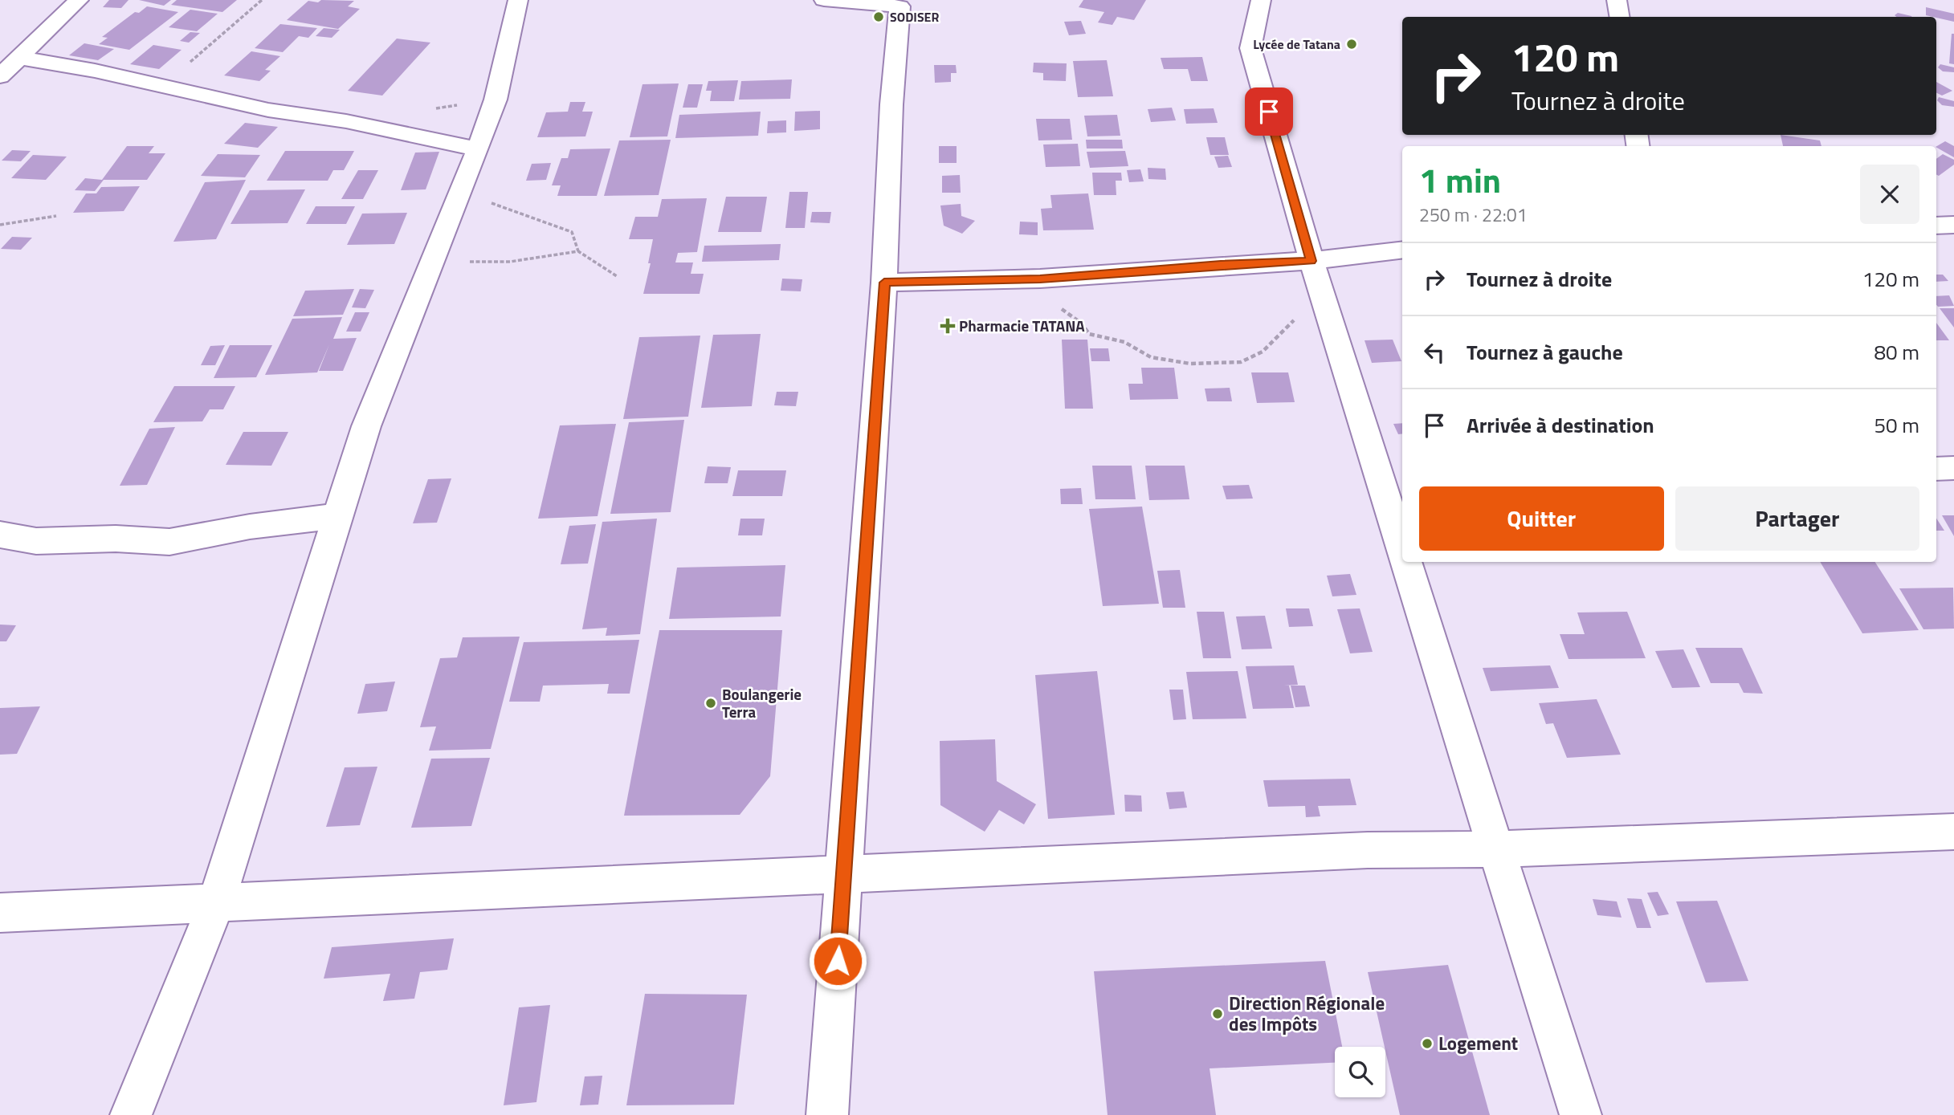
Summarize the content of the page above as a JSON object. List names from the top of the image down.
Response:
{
  "places": {
    "other": [
      "SODISER",
      "Lycée de Tatana",
      "Boulangerie Terra",
      "Direction Régionale des Impôts",
      "Logement"
    ],
    "health": ["Pharmacie TATANA"]
  },
  "page": {
    "turn": ["120 m", "Tournez à droite"],
    "heading": ["1 min", "250 m · 22:01"],
    "list": [
      {
        "name": "Tournez à droite",
        "value": "120 m"
      },
      {
        "name": "Tournez à gauche",
        "value": "80 m"
      },
      {
        "name": "Arrivée à destination",
        "value": "50 m"
      }
    ],
    "buttons": ["Quitter", "Partager"]
  }
}
